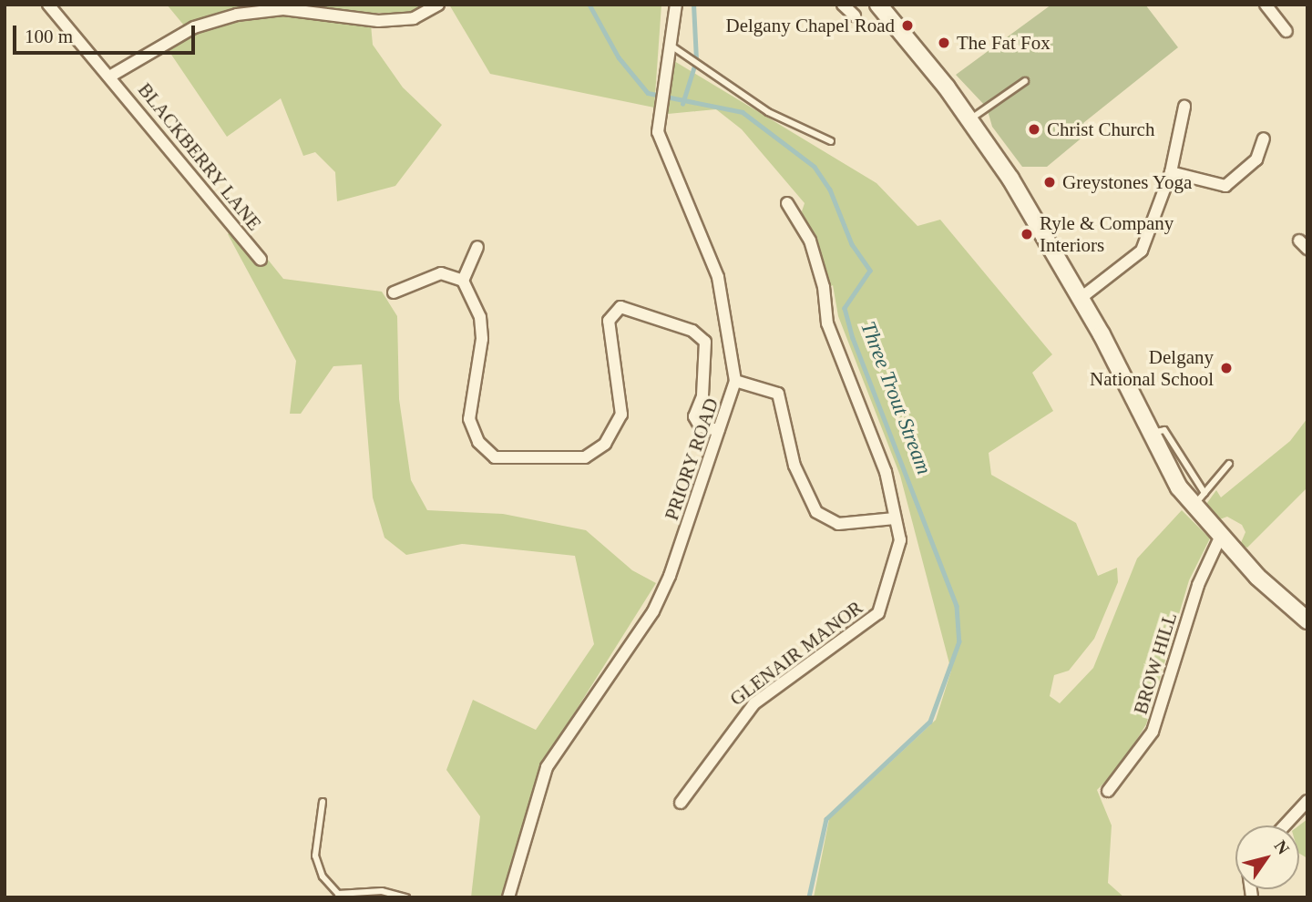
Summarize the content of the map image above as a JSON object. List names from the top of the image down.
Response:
{
  "streets": {
    "street": [
      "BLACKBERRY LANE",
      "PRIORY ROAD",
      "GLENAIR MANOR",
      "BROW HILL"
    ]
  },
  "water": ["Three Trout Stream"],
  "places": [
    "Delgany Chapel Road",
    "The Fat Fox",
    "Christ Church",
    "Greystones Yoga",
    "Ryle & Company Interiors",
    "Delgany National School"
  ],
  "scale_bar": "100 m",
  "north": "top right"
}
